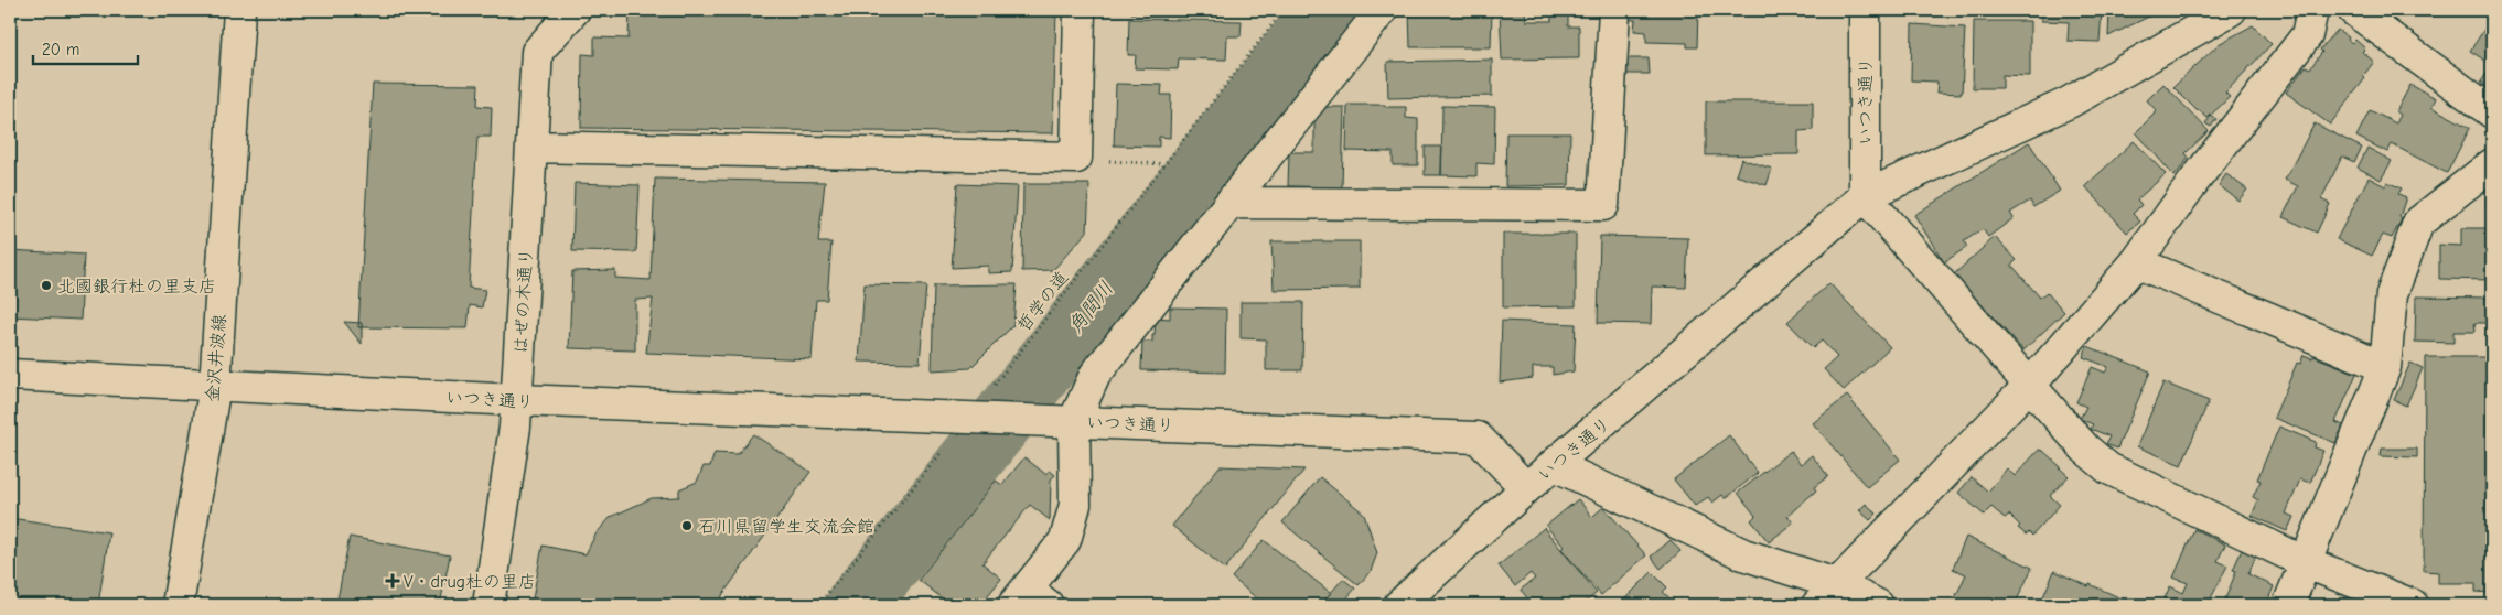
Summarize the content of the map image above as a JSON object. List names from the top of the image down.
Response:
{
  "streets": {
    "street": ["いつき通り", "はぜの木通り", "金沢井波線"],
    "path": ["哲学の道"]
  },
  "crossings": [
    ["いつき通り", "はぜの木通り"],
    ["いつき通り", "哲学の道"],
    ["いつき通り", "金沢井波線"]
  ],
  "water": ["角間川"],
  "places": {
    "other": ["北國銀行杜の里支店", "石川県留学生交流会館"],
    "health": ["V・drug杜の里店"]
  },
  "scale_bar": "20 m"
}
